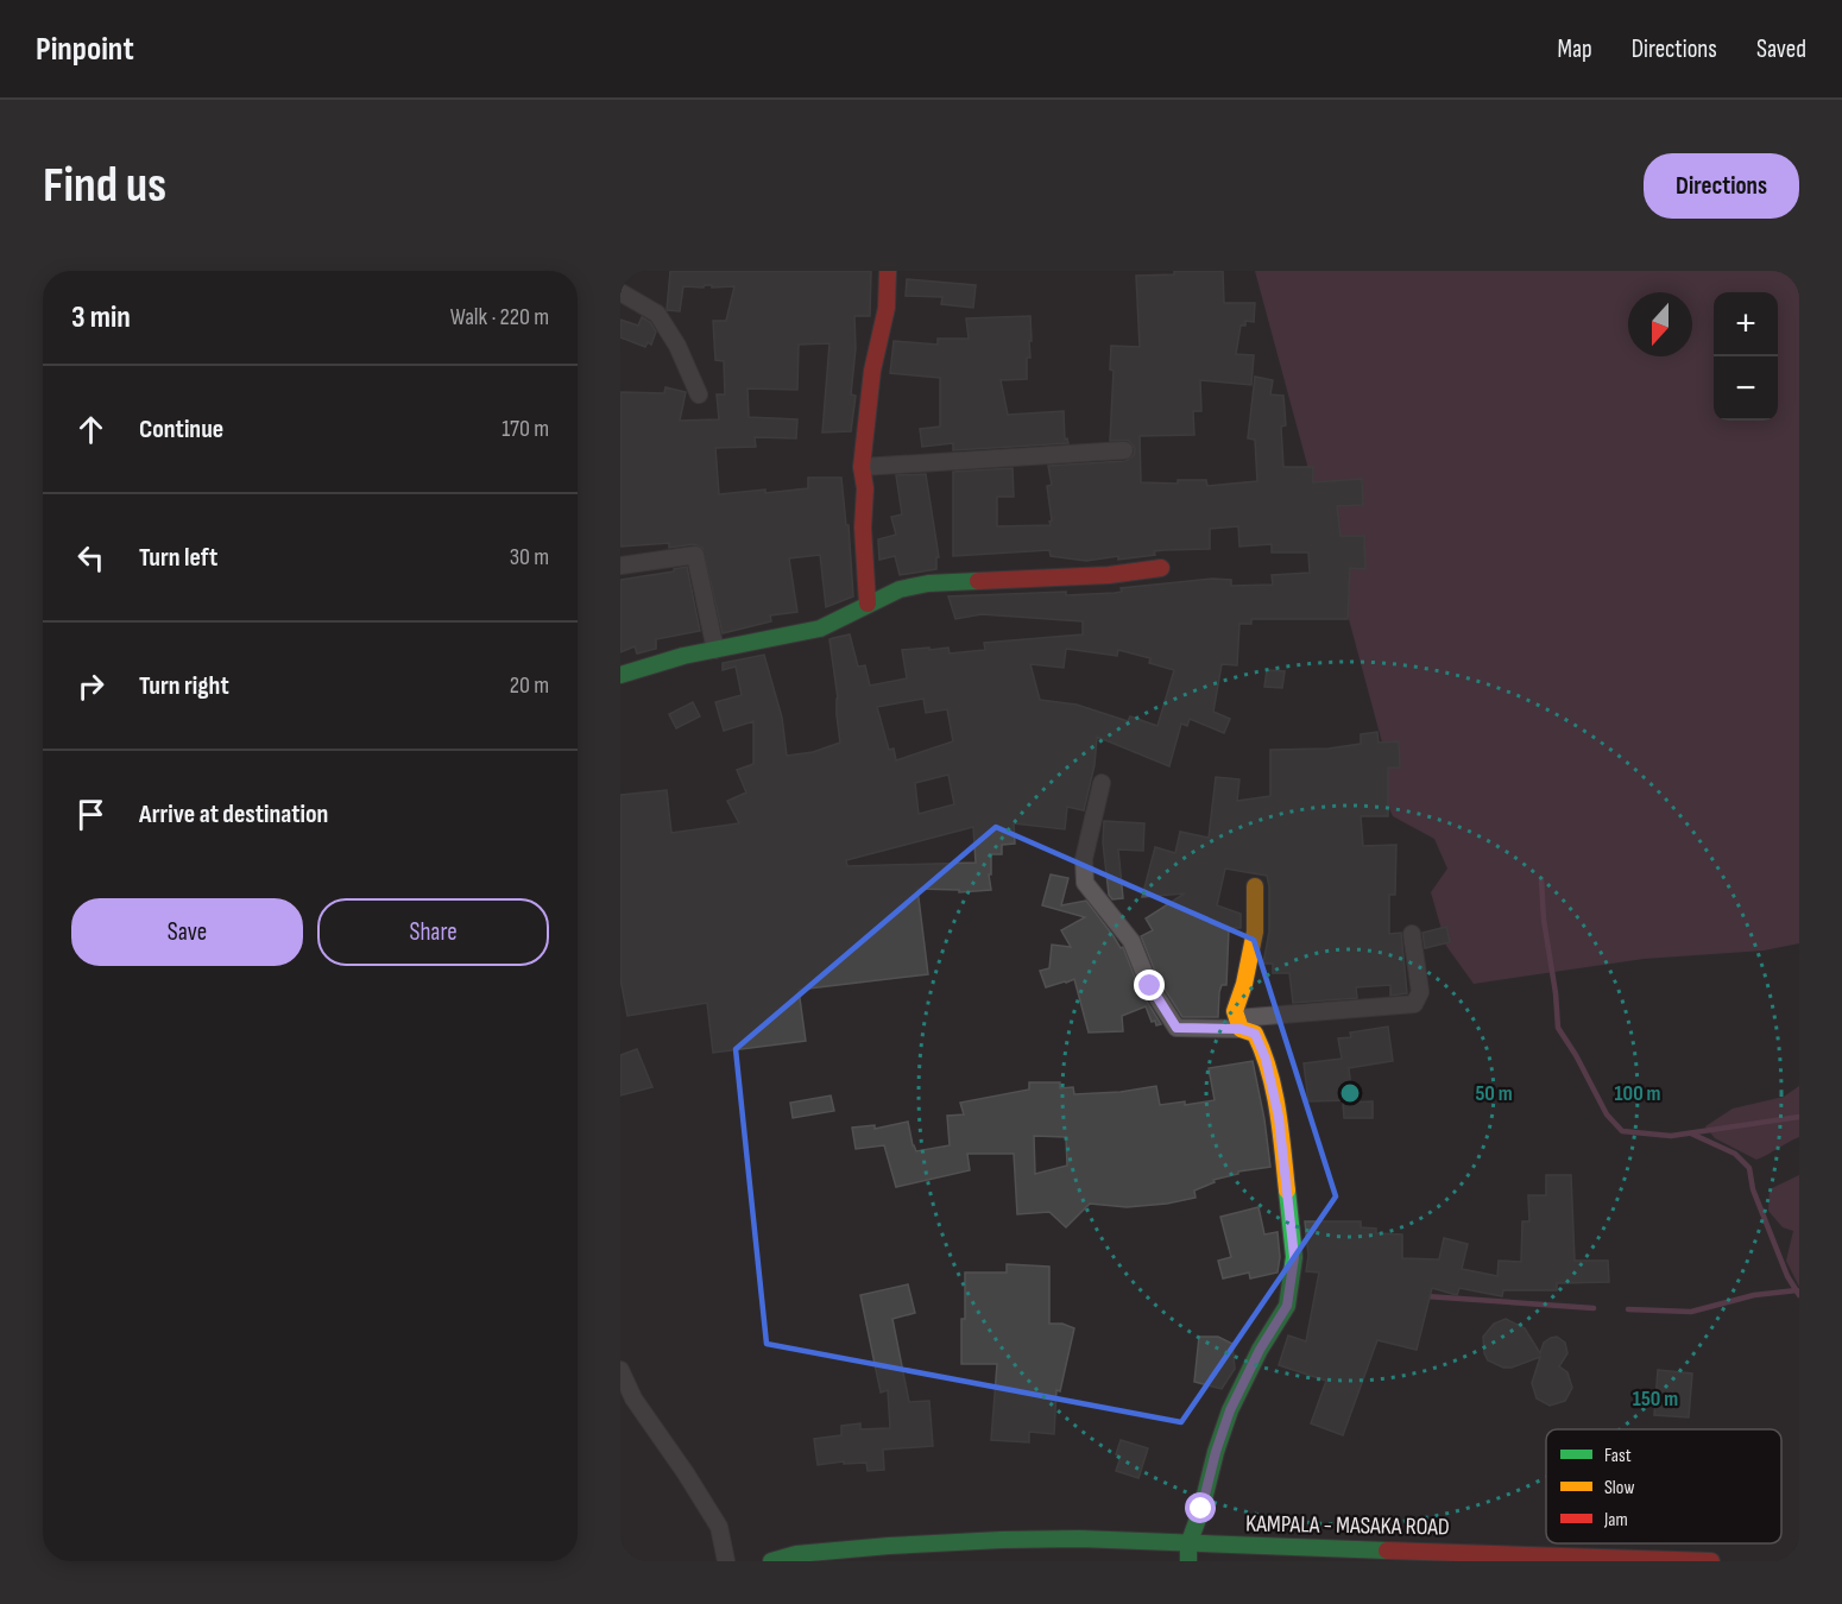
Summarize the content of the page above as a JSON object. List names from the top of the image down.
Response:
{
  "streets": {
    "street": ["KAMPALA - MASAKA ROAD"]
  },
  "legend": ["Fast", "Slow", "Jam"],
  "north": "bottom",
  "page": {
    "header": "Pinpoint",
    "nav": ["Map", "Directions", "Saved"],
    "buttons": [
      "Directions",
      ["Save", "Share"]
    ],
    "title": "Find us",
    "heading": ["3 min", "Walk · 220 m"],
    "map_buttons": ["+", "−"],
    "list": [
      ["Continue", "170 m"],
      ["Turn left", "30 m"],
      ["Turn right", "20 m"],
      "Arrive at destination"
    ]
  },
  "rings": ["50 m", "100 m", "150 m"]
}
